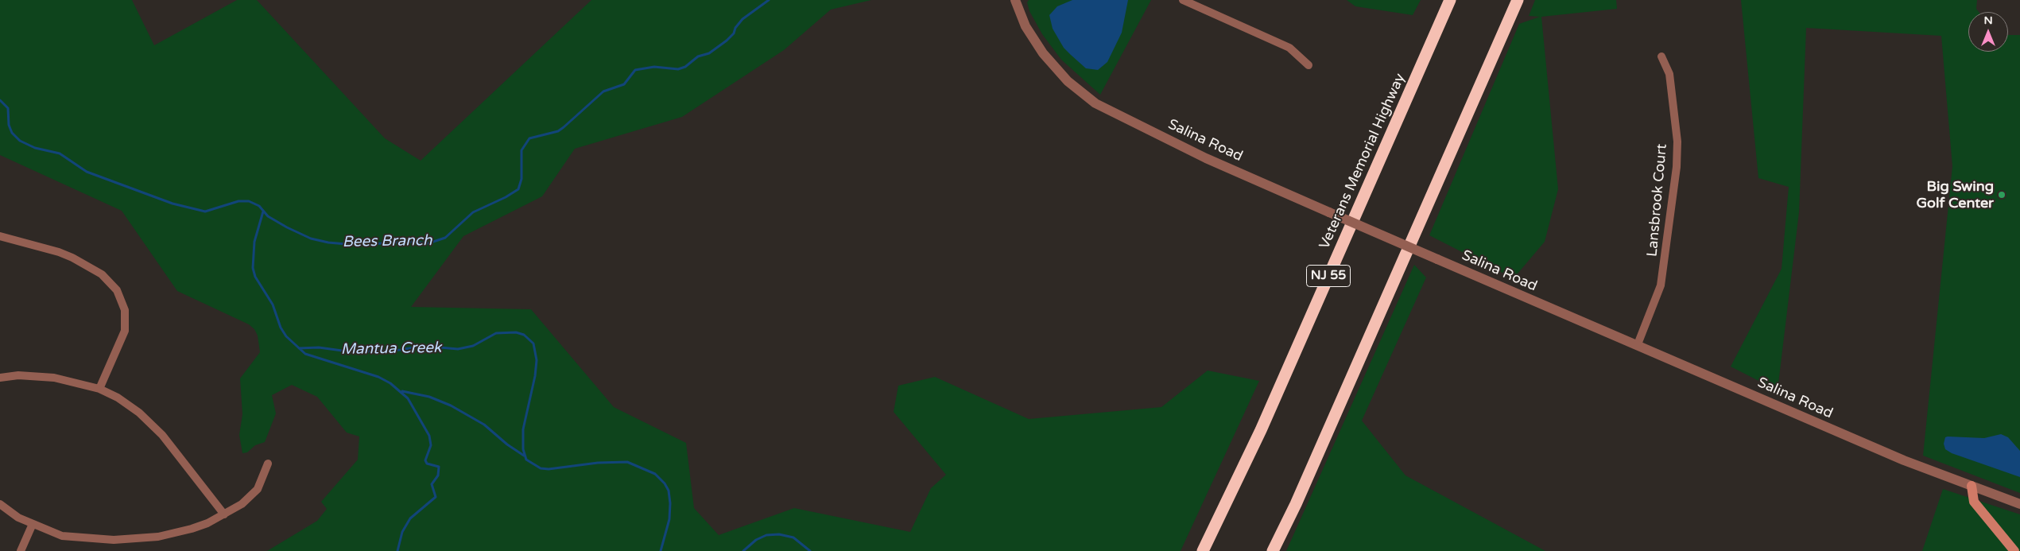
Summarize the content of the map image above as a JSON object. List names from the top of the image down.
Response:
{
  "streets": {
    "highway": ["Veterans Memorial Highway", "NJ 55"],
    "street": ["Salina Road", "Lansbrook Court"]
  },
  "crossings": [
    ["Salina Road", "Lansbrook Court"]
  ],
  "water": ["Bees Branch", "Mantua Creek"],
  "places": ["Big Swing Golf Center"],
  "north": "top"
}
